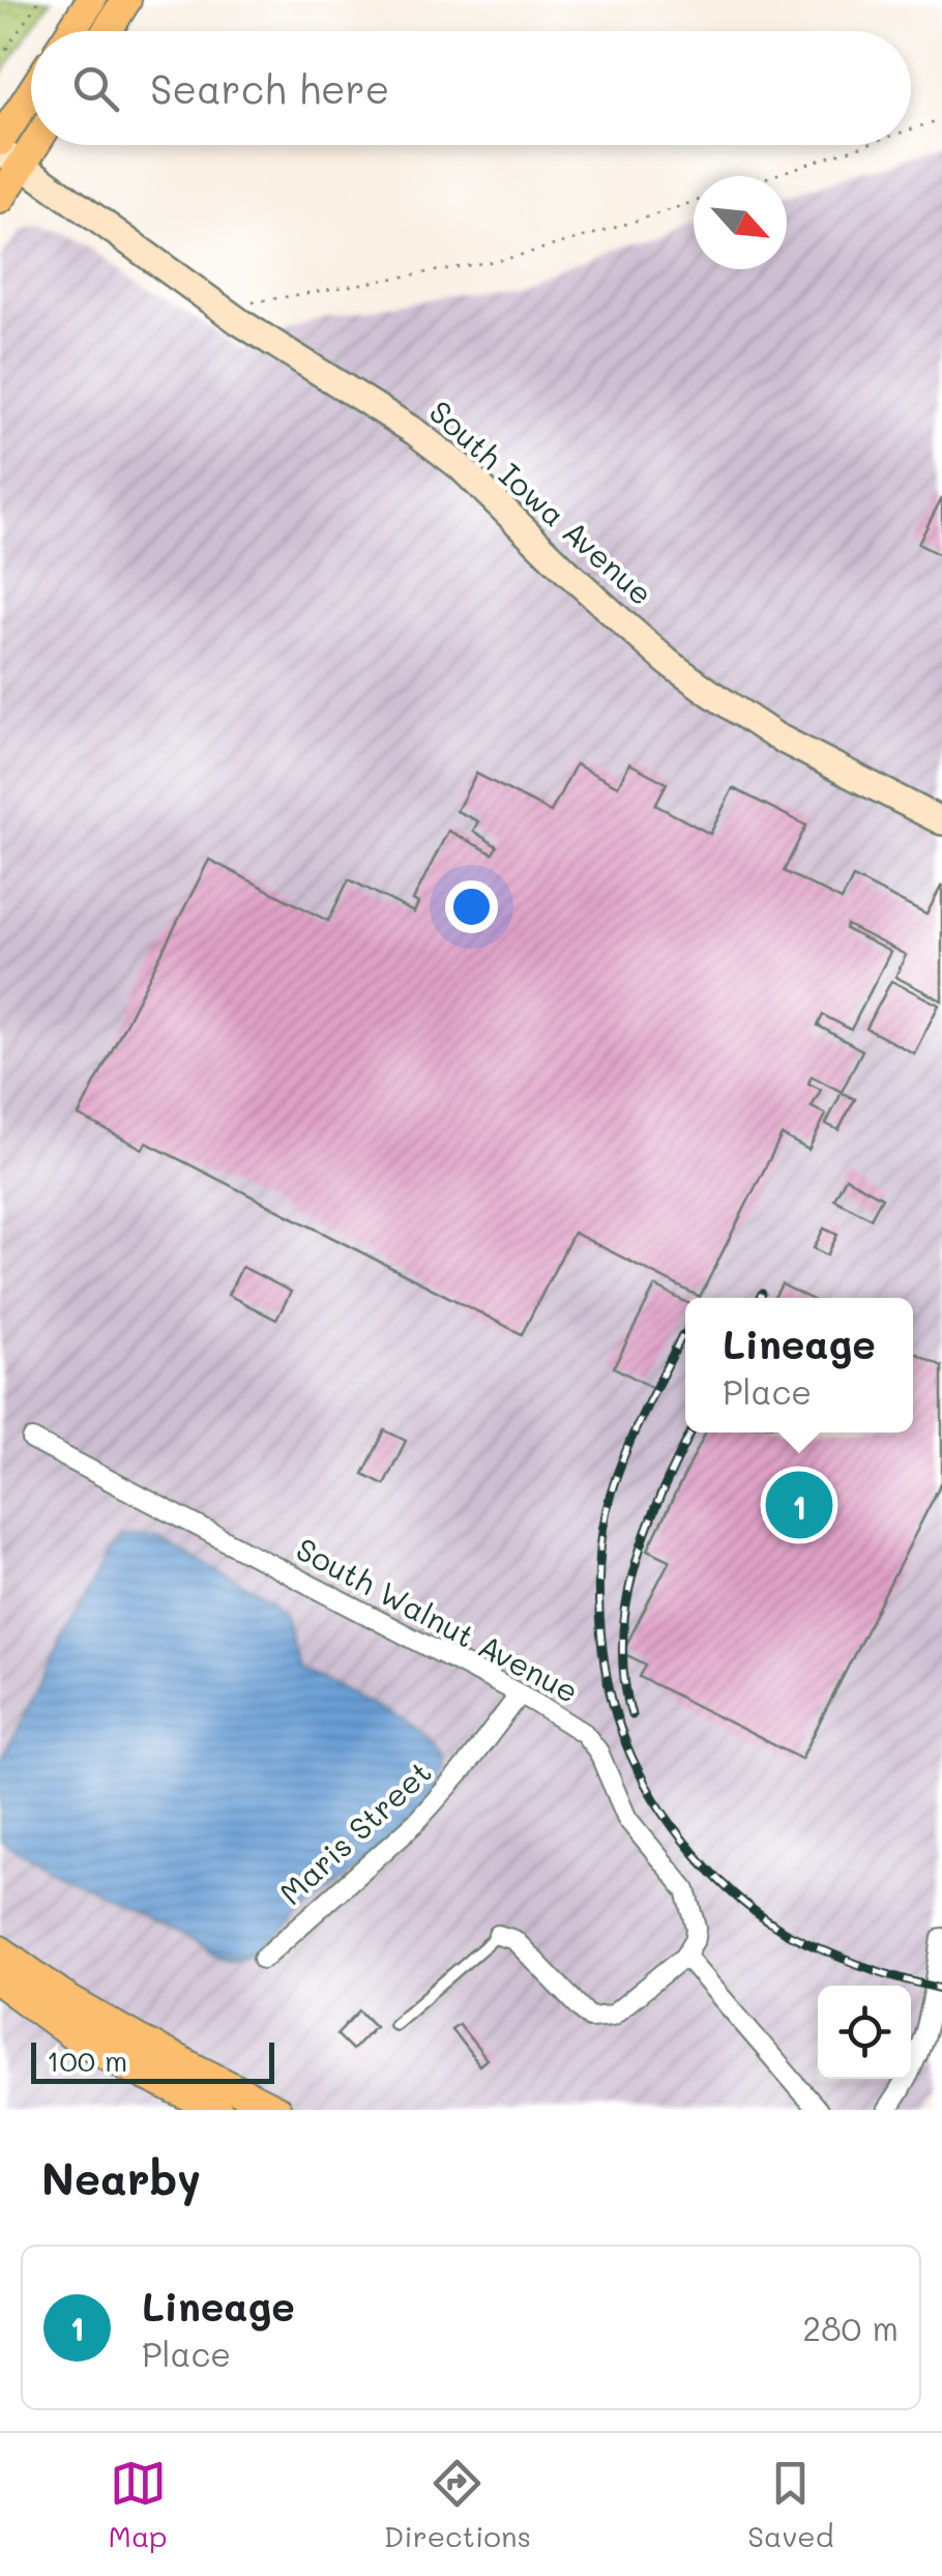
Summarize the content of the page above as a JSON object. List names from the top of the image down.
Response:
{
  "streets": {
    "main road": ["South Iowa Avenue"],
    "street": ["South Walnut Avenue", "Maris Street"]
  },
  "crossings": [
    ["South Walnut Avenue", "Maris Street"]
  ],
  "scale_bar": "100 m",
  "north": "bottom right",
  "page": {
    "search": "Search here",
    "popup": ["Lineage", "Place"],
    "pins": "1",
    "scale": "100 m",
    "heading": "Nearby",
    "list": [
      {
        "mark": "1",
        "name": "Lineage",
        "note": "Place",
        "value": "280 m"
      }
    ],
    "nav": ["Map", "Directions", "Saved"]
  }
}
